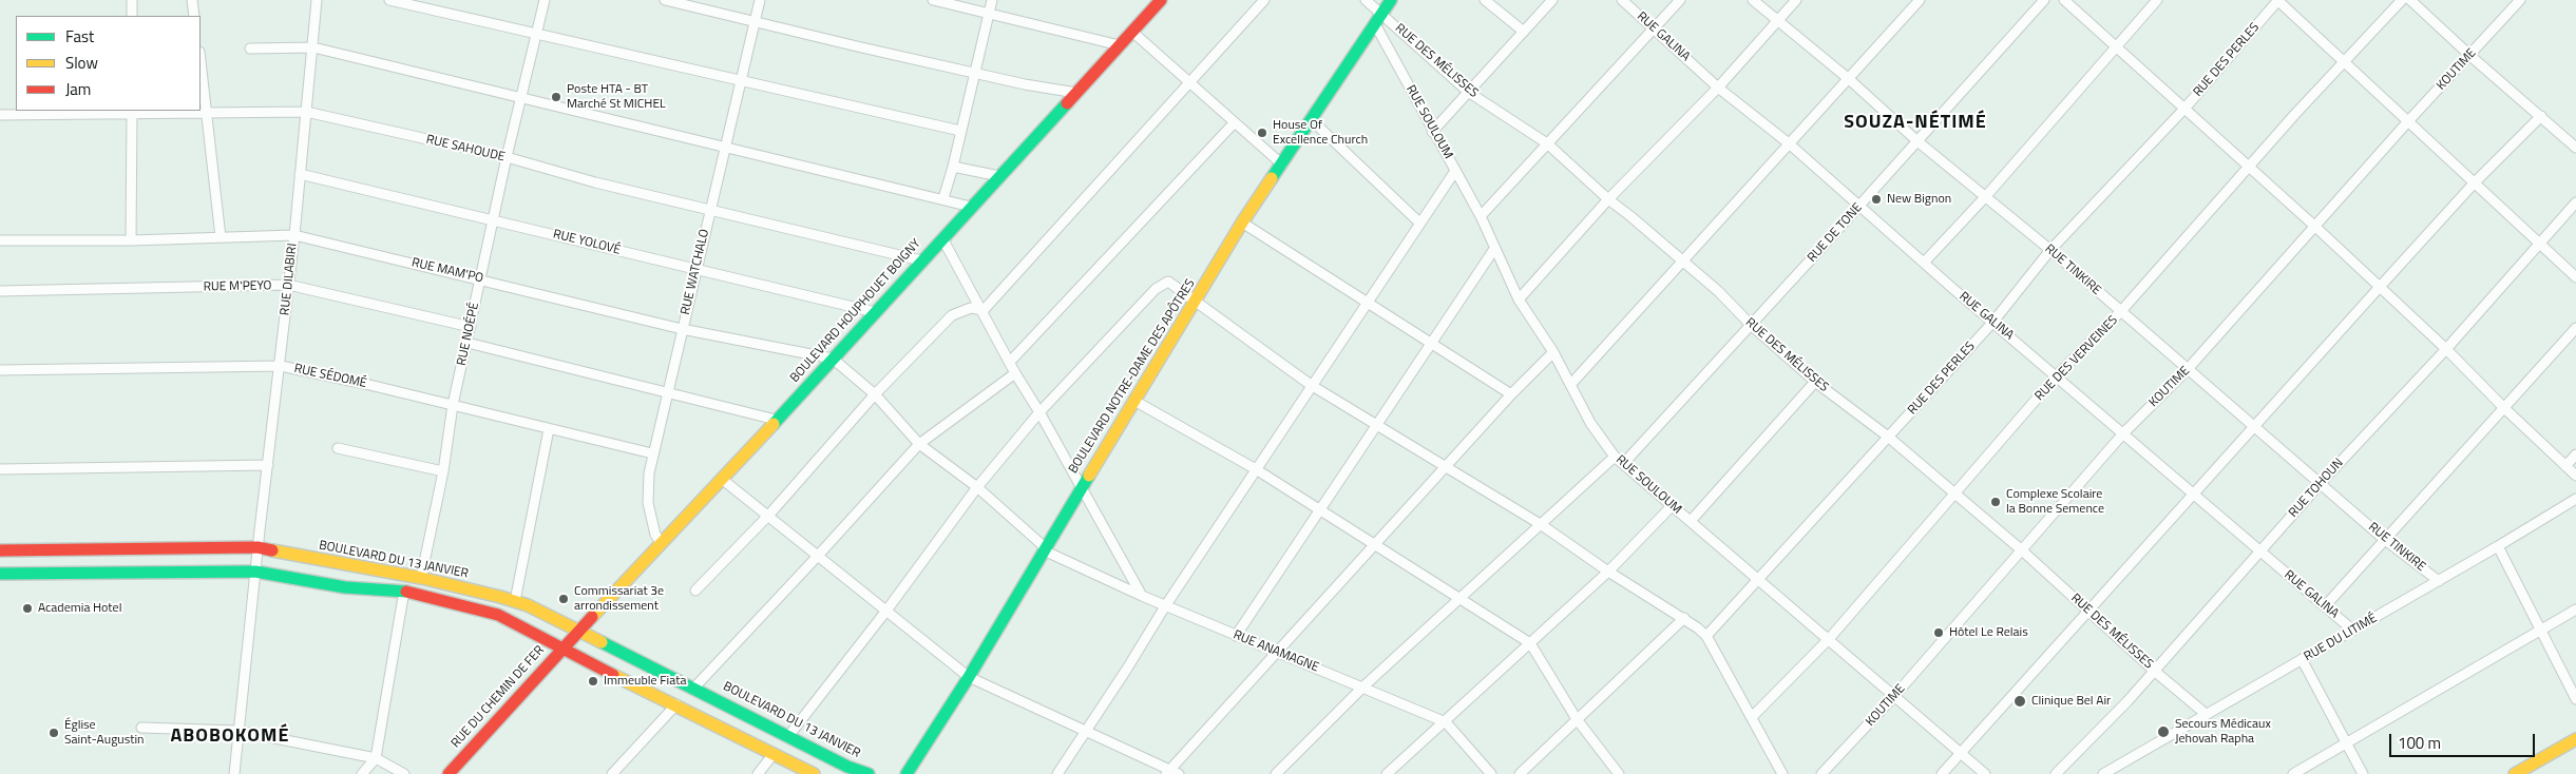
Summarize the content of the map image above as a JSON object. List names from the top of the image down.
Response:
{
  "streets": {
    "main road": [
      "BOULEVARD HOUPHOUET BOIGNY",
      "BOULEVARD NOTRE-DAME DES APÔTRES",
      "BOULEVARD DU 13 JANVIER",
      "RUE DU CHEMIN DE FER"
    ],
    "street": [
      "RUE GALINA",
      "RUE DES PERLES",
      "RUE DES MÉLISSES",
      "KOUTIME",
      "RUE SOULOUM",
      "RUE SAHOUDE",
      "RUE DE TONE",
      "RUE YOLOVÉ",
      "RUE TINKIRE",
      "RUE MAM'PO",
      "RUE WATCHALO",
      "RUE DILABIRI",
      "RUE M'PEYO",
      "RUE NOÉPÉ",
      "RUE DES VERVEINES",
      "RUE SÉDOMÉ",
      "RUE TOHOUN",
      "RUE DU LITIMÉ",
      "RUE ANAMAGNE"
    ]
  },
  "crossings": [
    ["RUE GALINA", "RUE DES PERLES"],
    ["RUE GALINA", "KOUTIME"],
    ["RUE GALINA", "RUE DE TONE"],
    ["RUE GALINA", "RUE DES VERVEINES"],
    ["RUE GALINA", "RUE TOHOUN"],
    ["RUE GALINA", "RUE DU LITIMÉ"],
    ["RUE DES PERLES", "RUE DES MÉLISSES"],
    ["RUE DES PERLES", "RUE SOULOUM"],
    ["RUE DES PERLES", "RUE TINKIRE"],
    ["RUE DES MÉLISSES", "KOUTIME"],
    ["RUE DES MÉLISSES", "RUE SOULOUM"],
    ["RUE DES MÉLISSES", "RUE DE TONE"],
    ["RUE DES MÉLISSES", "RUE DES VERVEINES"],
    ["RUE DES MÉLISSES", "BOULEVARD NOTRE-DAME DES APÔTRES"],
    ["RUE DES MÉLISSES", "RUE TOHOUN"],
    ["RUE DES MÉLISSES", "RUE DU LITIMÉ"],
    ["KOUTIME", "RUE SOULOUM"],
    ["KOUTIME", "RUE TINKIRE"],
    ["RUE SOULOUM", "RUE DE TONE"],
    ["RUE SOULOUM", "RUE DES VERVEINES"],
    ["RUE SOULOUM", "BOULEVARD NOTRE-DAME DES APÔTRES"],
    ["RUE SAHOUDE", "RUE WATCHALO"],
    ["RUE SAHOUDE", "RUE DILABIRI"],
    ["RUE SAHOUDE", "BOULEVARD HOUPHOUET BOIGNY"],
    ["RUE SAHOUDE", "RUE NOÉPÉ"],
    ["RUE DE TONE", "RUE TINKIRE"],
    ["RUE YOLOVÉ", "RUE WATCHALO"],
    ["RUE YOLOVÉ", "RUE DILABIRI"],
    ["RUE YOLOVÉ", "BOULEVARD HOUPHOUET BOIGNY"],
    ["RUE YOLOVÉ", "RUE NOÉPÉ"],
    ["RUE TINKIRE", "RUE DES VERVEINES"],
    ["RUE TINKIRE", "RUE TOHOUN"],
    ["RUE TINKIRE", "RUE DU LITIMÉ"],
    ["RUE MAM'PO", "RUE WATCHALO"],
    ["RUE MAM'PO", "RUE DILABIRI"],
    ["RUE MAM'PO", "BOULEVARD HOUPHOUET BOIGNY"],
    ["RUE MAM'PO", "RUE NOÉPÉ"],
    ["RUE MAM'PO", "RUE ANAMAGNE"],
    ["RUE WATCHALO", "BOULEVARD HOUPHOUET BOIGNY"],
    ["RUE WATCHALO", "RUE SÉDOMÉ"],
    ["RUE DILABIRI", "RUE M'PEYO"],
    ["RUE DILABIRI", "RUE SÉDOMÉ"],
    ["RUE DILABIRI", "BOULEVARD DU 13 JANVIER"],
    ["RUE M'PEYO", "RUE NOÉPÉ"],
    ["BOULEVARD HOUPHOUET BOIGNY", "BOULEVARD DU 13 JANVIER"],
    ["BOULEVARD HOUPHOUET BOIGNY", "RUE DU CHEMIN DE FER"],
    ["RUE NOÉPÉ", "RUE SÉDOMÉ"],
    ["RUE NOÉPÉ", "BOULEVARD DU 13 JANVIER"],
    ["BOULEVARD NOTRE-DAME DES APÔTRES", "RUE ANAMAGNE"],
    ["BOULEVARD DU 13 JANVIER", "RUE DU CHEMIN DE FER"]
  ],
  "districts": ["SOUZA-NÉTIMÉ", "ABOBOKOMÉ"],
  "places": [
    "Poste HTA - BT Marché St MICHEL",
    "House Of Excellence Church",
    "New Bignon",
    "Complexe Scolaire la Bonne Semence",
    "Commissariat 3e arrondissement",
    "Academia Hotel",
    "Hôtel Le Relais",
    "Immeuble Fiata",
    "Clinique Bel Air",
    "Secours Médicaux Jehovah Rapha",
    "Église Saint-Augustin"
  ],
  "legend": ["Fast", "Slow", "Jam"],
  "scale_bar": "100 m"
}
